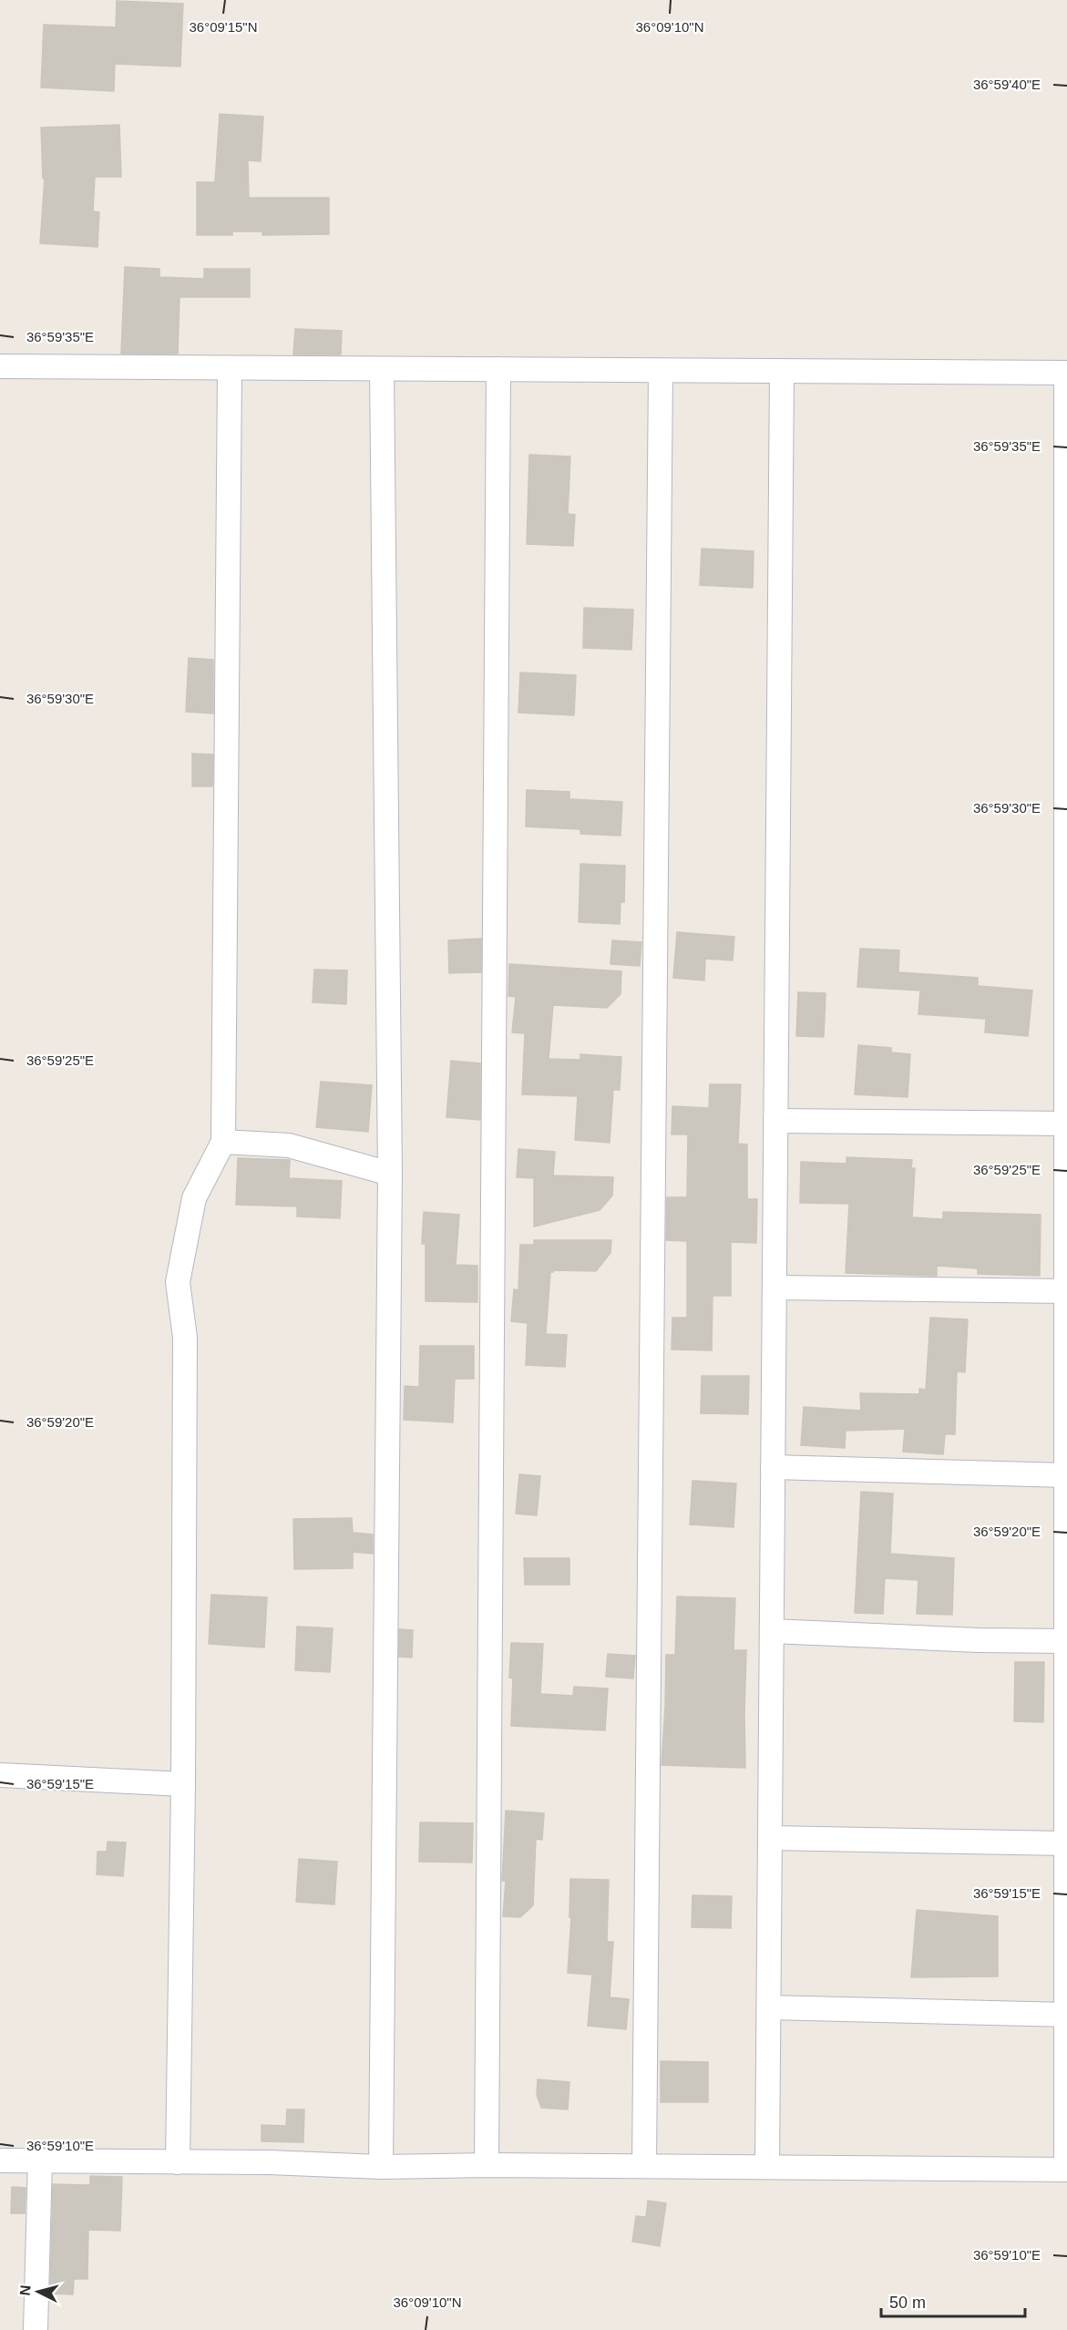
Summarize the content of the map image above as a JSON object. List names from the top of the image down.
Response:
{
  "scale_bar": "50 m",
  "north": "left",
  "coordinates": [
    "36°09'15\"N",
    "36°09'10\"N",
    "36°59'40\"E",
    "36°59'35\"E",
    "36°59'30\"E",
    "36°59'25\"E",
    "36°59'20\"E",
    "36°59'15\"E",
    "36°59'10\"E"
  ]
}
